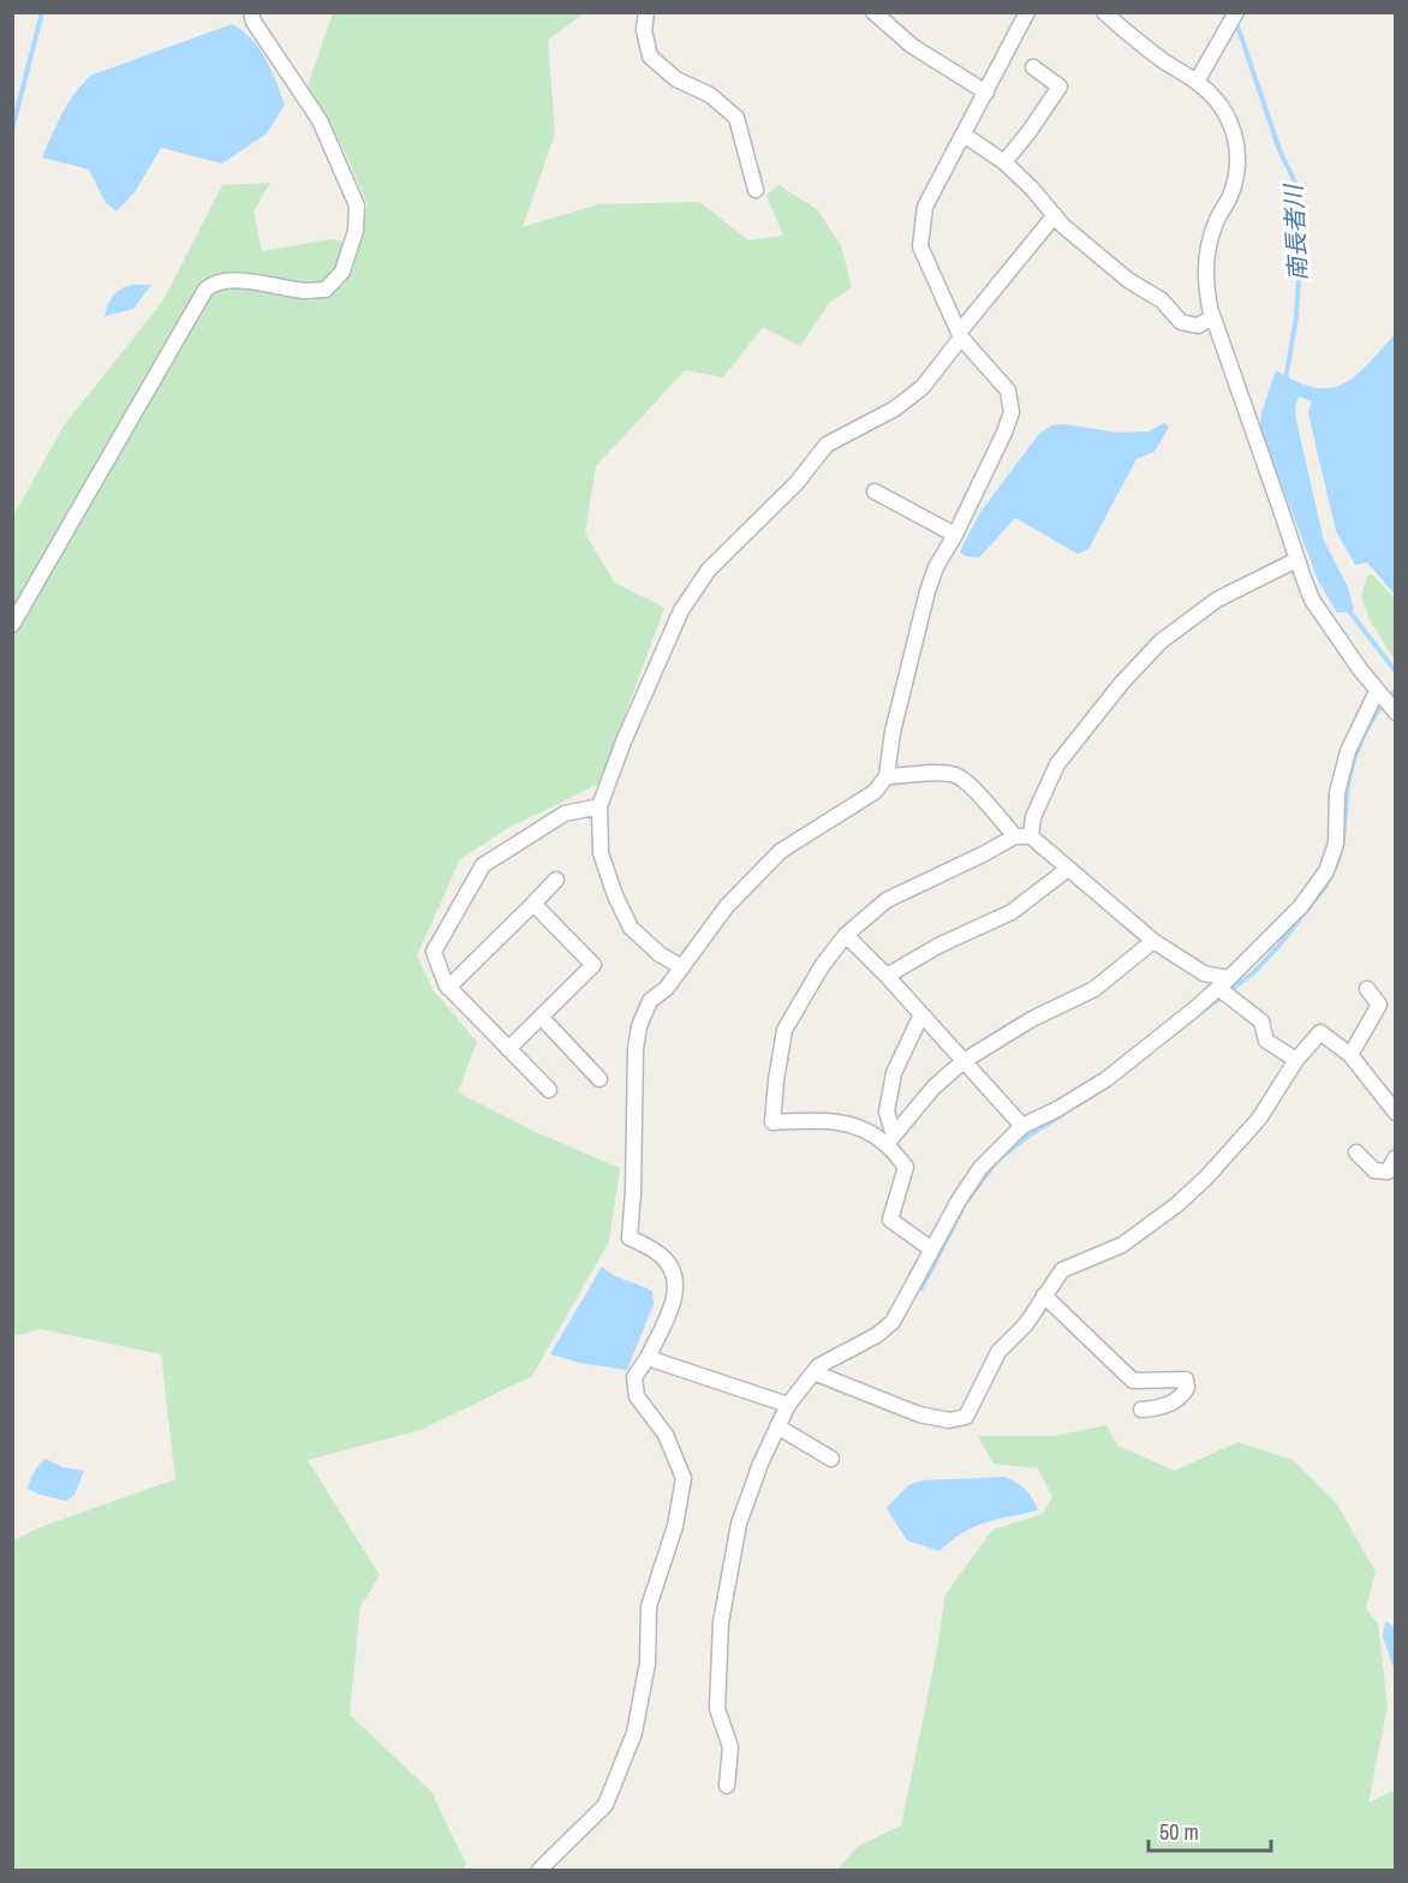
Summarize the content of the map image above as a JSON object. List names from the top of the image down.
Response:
{
  "water": ["南長者川"],
  "scale_bar": "50 m"
}
